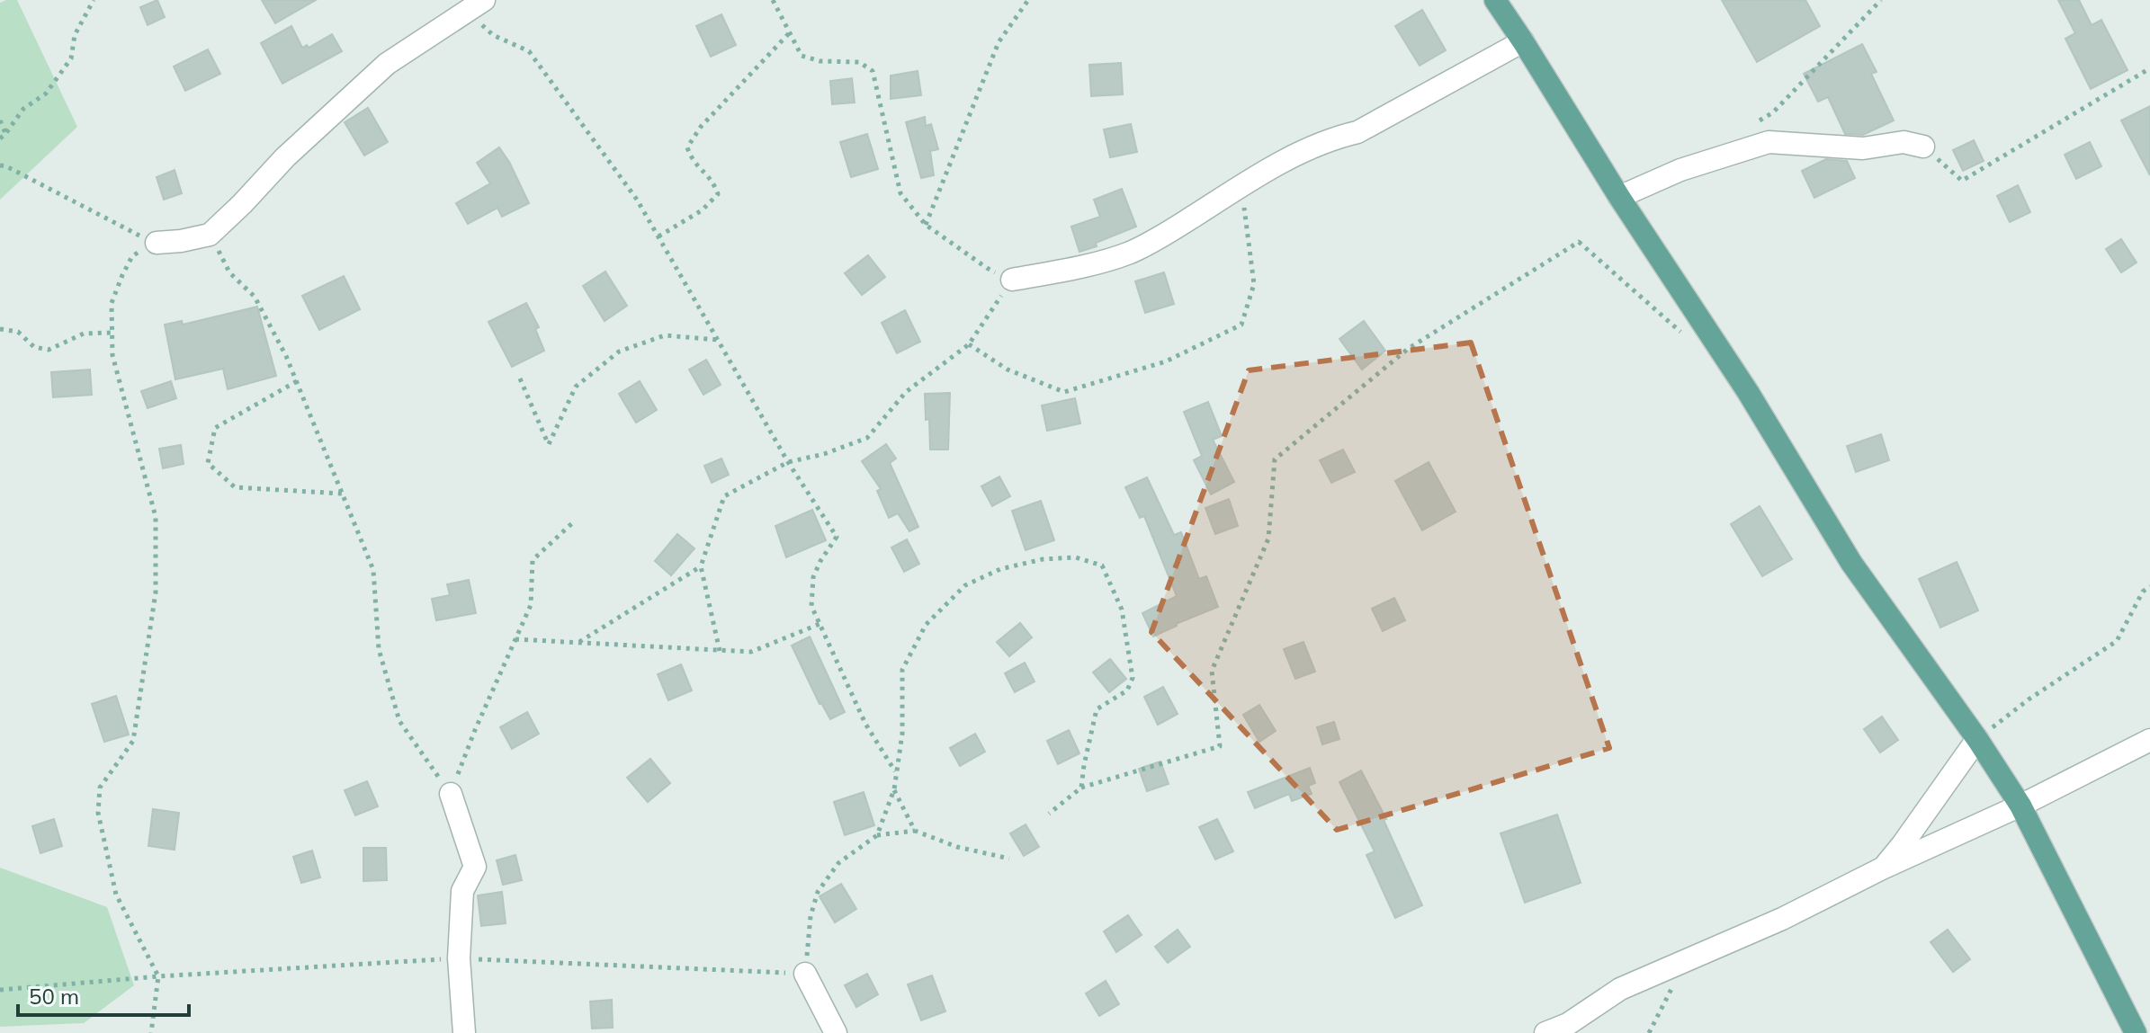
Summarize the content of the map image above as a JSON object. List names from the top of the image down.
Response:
{
  "scale_bar": "50 m"
}
